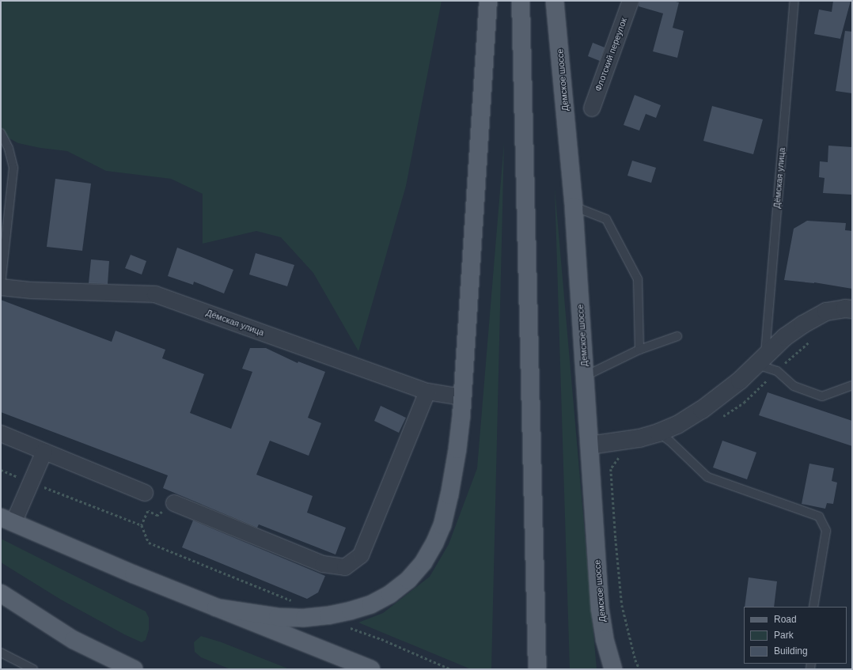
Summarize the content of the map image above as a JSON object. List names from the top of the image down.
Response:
{
  "streets": {
    "main road": ["Демское шоссе"],
    "street": ["Флотский переулок", "Дёмская улица"]
  },
  "legend": ["Road", "Park", "Building"]
}
